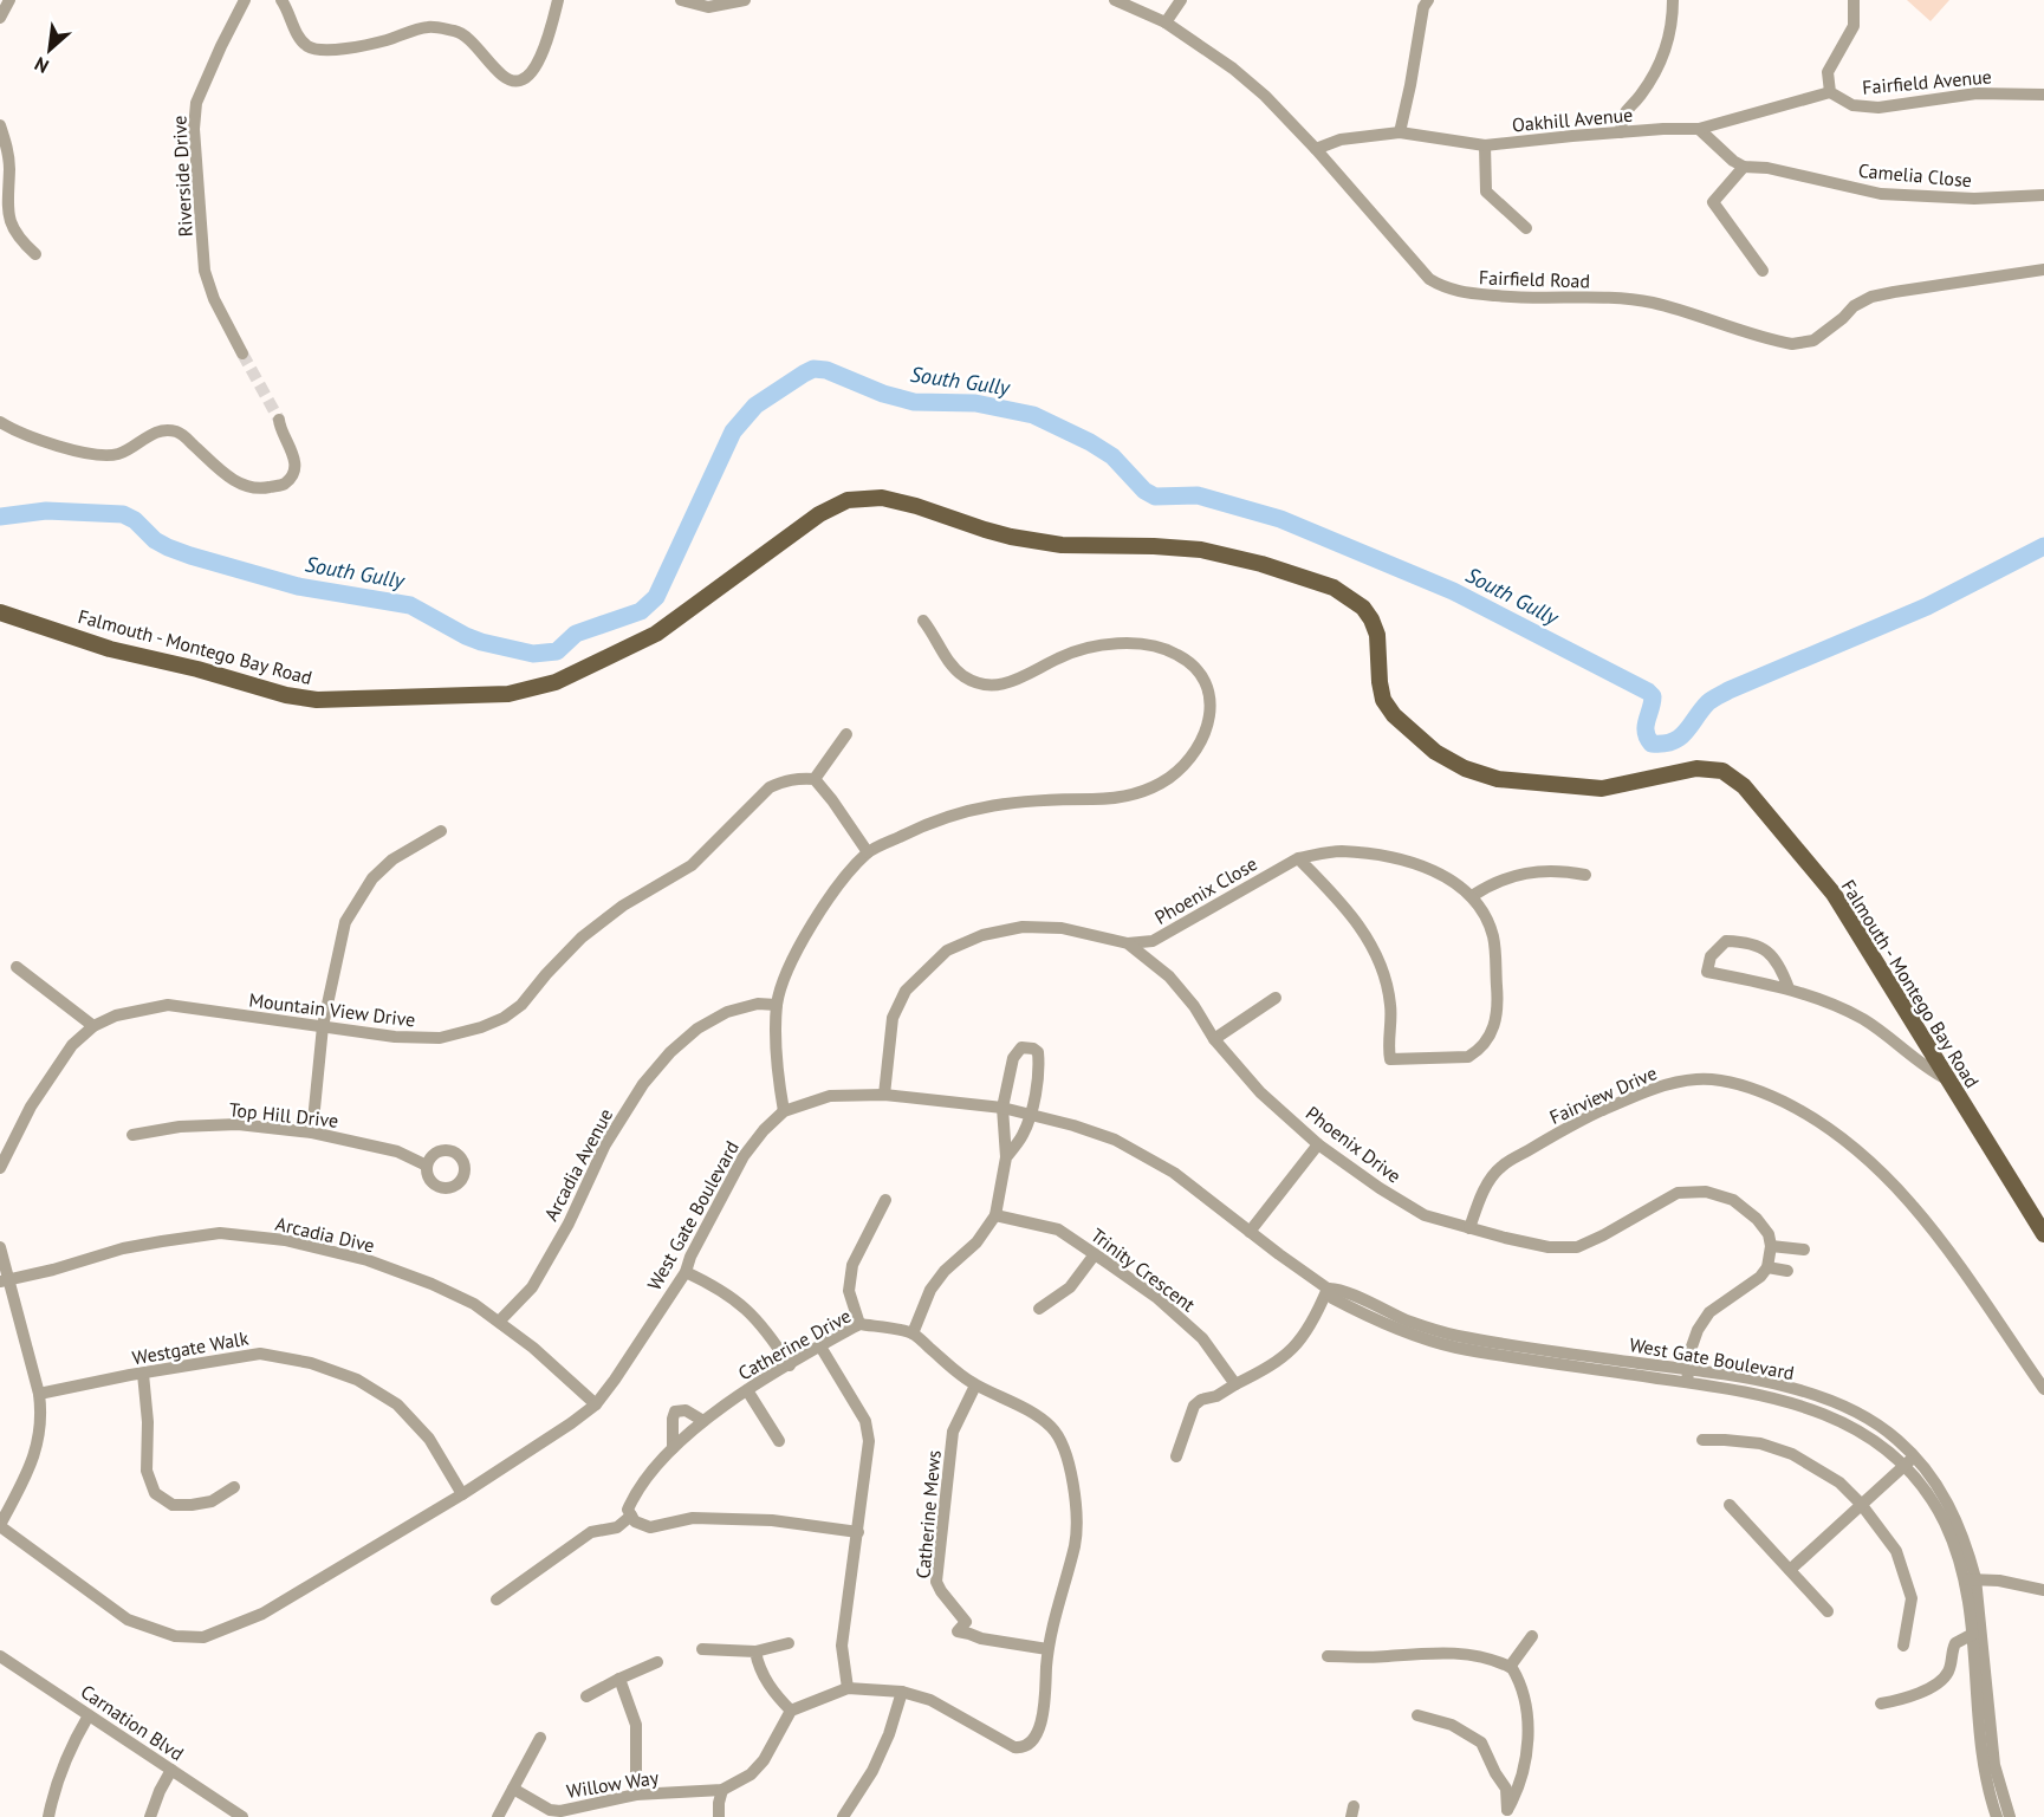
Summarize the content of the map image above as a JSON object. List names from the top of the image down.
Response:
{
  "streets": {
    "main road": ["Falmouth - Montego Bay Road"],
    "street": [
      "Fairfield Avenue",
      "Oakhill Avenue",
      "Camelia Close",
      "Riverside Drive",
      "Fairfield Road",
      "Phoenix Close",
      "Mountain View Drive",
      "Fairview Drive",
      "Top Hill Drive",
      "Phoenix Drive",
      "Arcadia Avenue",
      "West Gate Boulevard",
      "Arcadia Dive",
      "Trinity Crescent",
      "Catherine Drive",
      "Westgate Walk",
      "Catherine Mews",
      "Carnation Blvd",
      "Willow Way"
    ]
  },
  "crossings": [
    ["Fairfield Avenue", "Oakhill Avenue"],
    ["Oakhill Avenue", "Fairfield Road"],
    ["Phoenix Close", "Phoenix Drive"],
    ["Fairview Drive", "Phoenix Drive"],
    ["Phoenix Drive", "West Gate Boulevard"],
    ["Arcadia Avenue", "Arcadia Dive"],
    ["West Gate Boulevard", "Arcadia Dive"],
    ["West Gate Boulevard", "Westgate Walk"]
  ],
  "water": ["South Gully"],
  "north": "bottom left"
}
